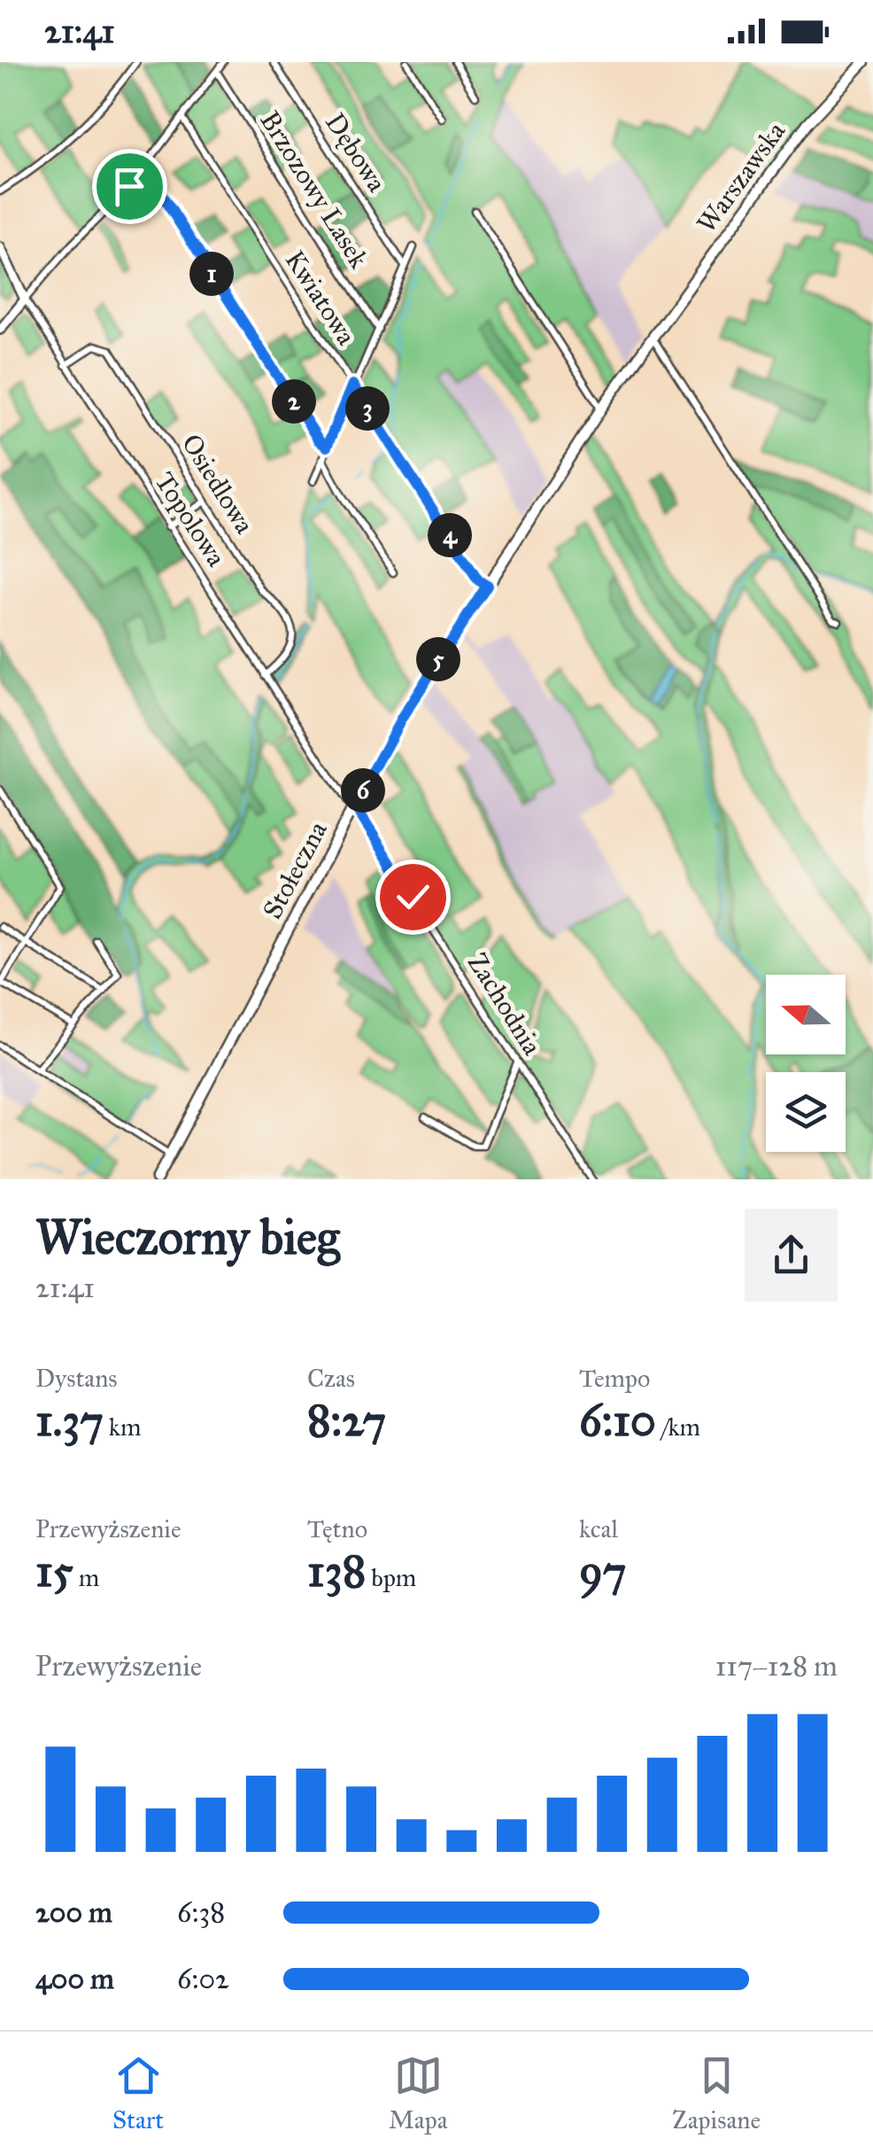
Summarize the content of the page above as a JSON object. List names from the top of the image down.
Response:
{
  "streets": {
    "main road": ["Warszawska", "Stołeczna"],
    "street": [
      "Dębowa",
      "Brzozowy Lasek",
      "Kwiatowa",
      "Osiedlowa",
      "Topolowa",
      "Zachodnia"
    ]
  },
  "crossings": [
    ["Warszawska", "Stołeczna"],
    ["Kwiatowa", "Stołeczna"],
    ["Osiedlowa", "Topolowa"],
    ["Topolowa", "Stołeczna"],
    ["Topolowa", "Zachodnia"],
    ["Stołeczna", "Zachodnia"]
  ],
  "north": "left",
  "page": {
    "status": "21:41",
    "pins": [
      "1",
      "2",
      "3",
      "4",
      "5",
      "6"
    ],
    "heading": ["Wieczorny bieg", "21:41"],
    "stats": [
      ["Dystans", "1.37 km"],
      ["Czas", "8:27"],
      ["Tempo", "6:10 /km"],
      ["Przewyższenie", "15 m"],
      ["Tętno", "138 bpm"],
      ["kcal", "97"]
    ],
    "chart": ["Przewyższenie", "117–128 m"],
    "list": [
      {
        "name": "200 m",
        "note": "6:38"
      },
      {
        "name": "400 m",
        "note": "6:02"
      }
    ],
    "tabs": ["Start", "Mapa", "Zapisane"]
  }
}
